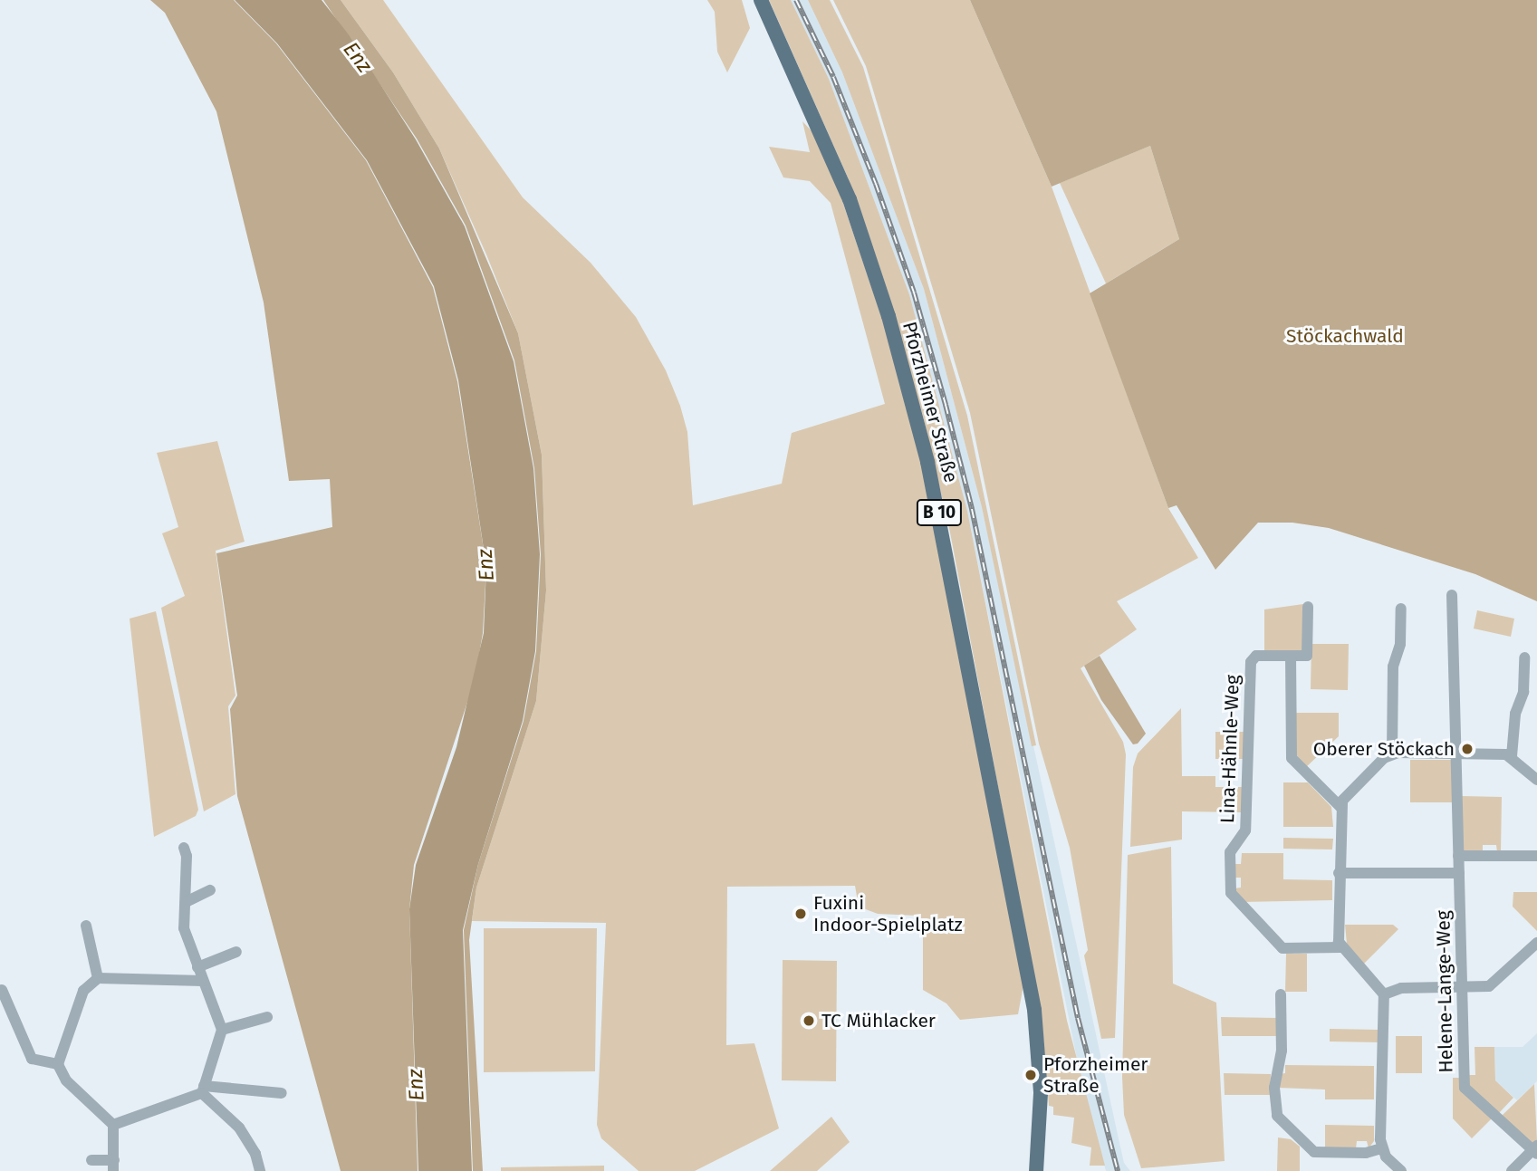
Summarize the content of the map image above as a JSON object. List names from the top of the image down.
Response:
{
  "streets": {
    "main road": ["Pforzheimer Straße", "B 10"],
    "street": ["Lina-Hähnle-Weg", "Helene-Lange-Weg"]
  },
  "water": ["Enz"],
  "parks": ["Stöckachwald"],
  "places": [
    "Oberer Stöckach",
    "Fuxini Indoor-Spielplatz",
    "TC Mühlacker",
    "Pforzheimer Straße"
  ]
}
